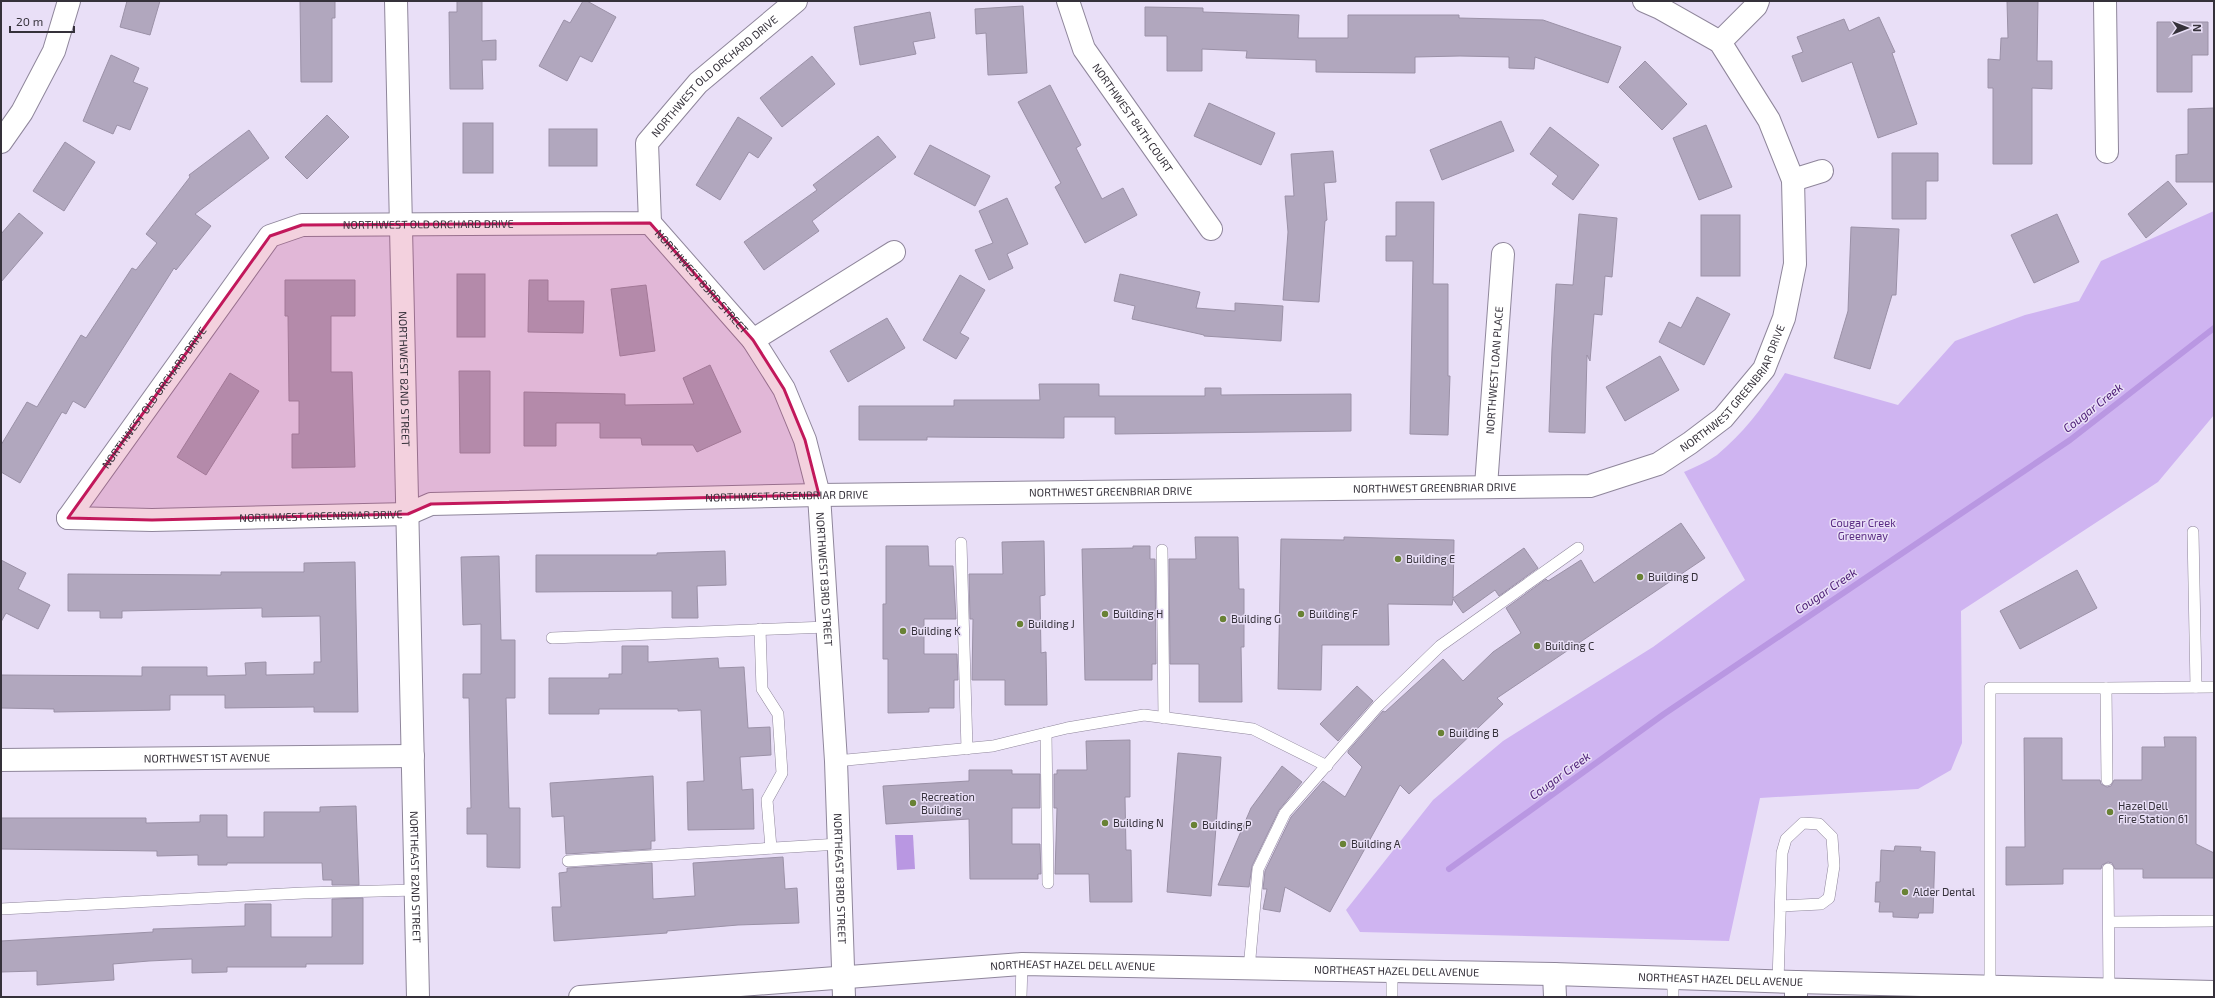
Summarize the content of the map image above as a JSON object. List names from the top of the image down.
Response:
{
  "streets": {
    "street": [
      "NORTHWEST OLD ORCHARD DRIVE",
      "NORTHWEST 84TH COURT",
      "NORTHWEST 83RD STREET",
      "NORTHWEST LOAN PLACE",
      "NORTHWEST 82ND STREET",
      "NORTHWEST GREENBRIAR DRIVE",
      "NORTHWEST 1ST AVENUE",
      "NORTHEAST 82ND STREET",
      "NORTHEAST 83RD STREET",
      "NORTHEAST HAZEL DELL AVENUE"
    ]
  },
  "crossings": [
    ["NORTHWEST OLD ORCHARD DRIVE", "NORTHWEST 83RD STREET"],
    ["NORTHWEST OLD ORCHARD DRIVE", "NORTHWEST 82ND STREET"],
    ["NORTHWEST OLD ORCHARD DRIVE", "NORTHWEST GREENBRIAR DRIVE"],
    ["NORTHWEST 83RD STREET", "NORTHWEST GREENBRIAR DRIVE"],
    ["NORTHWEST 83RD STREET", "NORTHEAST 83RD STREET"],
    ["NORTHWEST LOAN PLACE", "NORTHWEST GREENBRIAR DRIVE"],
    ["NORTHWEST 82ND STREET", "NORTHWEST GREENBRIAR DRIVE"],
    ["NORTHWEST 82ND STREET", "NORTHWEST 1ST AVENUE"],
    ["NORTHWEST 82ND STREET", "NORTHEAST 82ND STREET"],
    ["NORTHWEST 1ST AVENUE", "NORTHEAST 82ND STREET"],
    ["NORTHEAST 83RD STREET", "NORTHEAST HAZEL DELL AVENUE"]
  ],
  "water": ["Cougar Creek"],
  "parks": ["Cougar Creek Greenway"],
  "places": [
    "Building E",
    "Building D",
    "Building H",
    "Building F",
    "Building G",
    "Building J",
    "Building K",
    "Building C",
    "Building B",
    "Recreation Building",
    "Hazel Dell Fire Station 61",
    "Building N",
    "Building P",
    "Building A",
    "Alder Dental"
  ],
  "scale_bar": "20 m",
  "north": "right"
}
